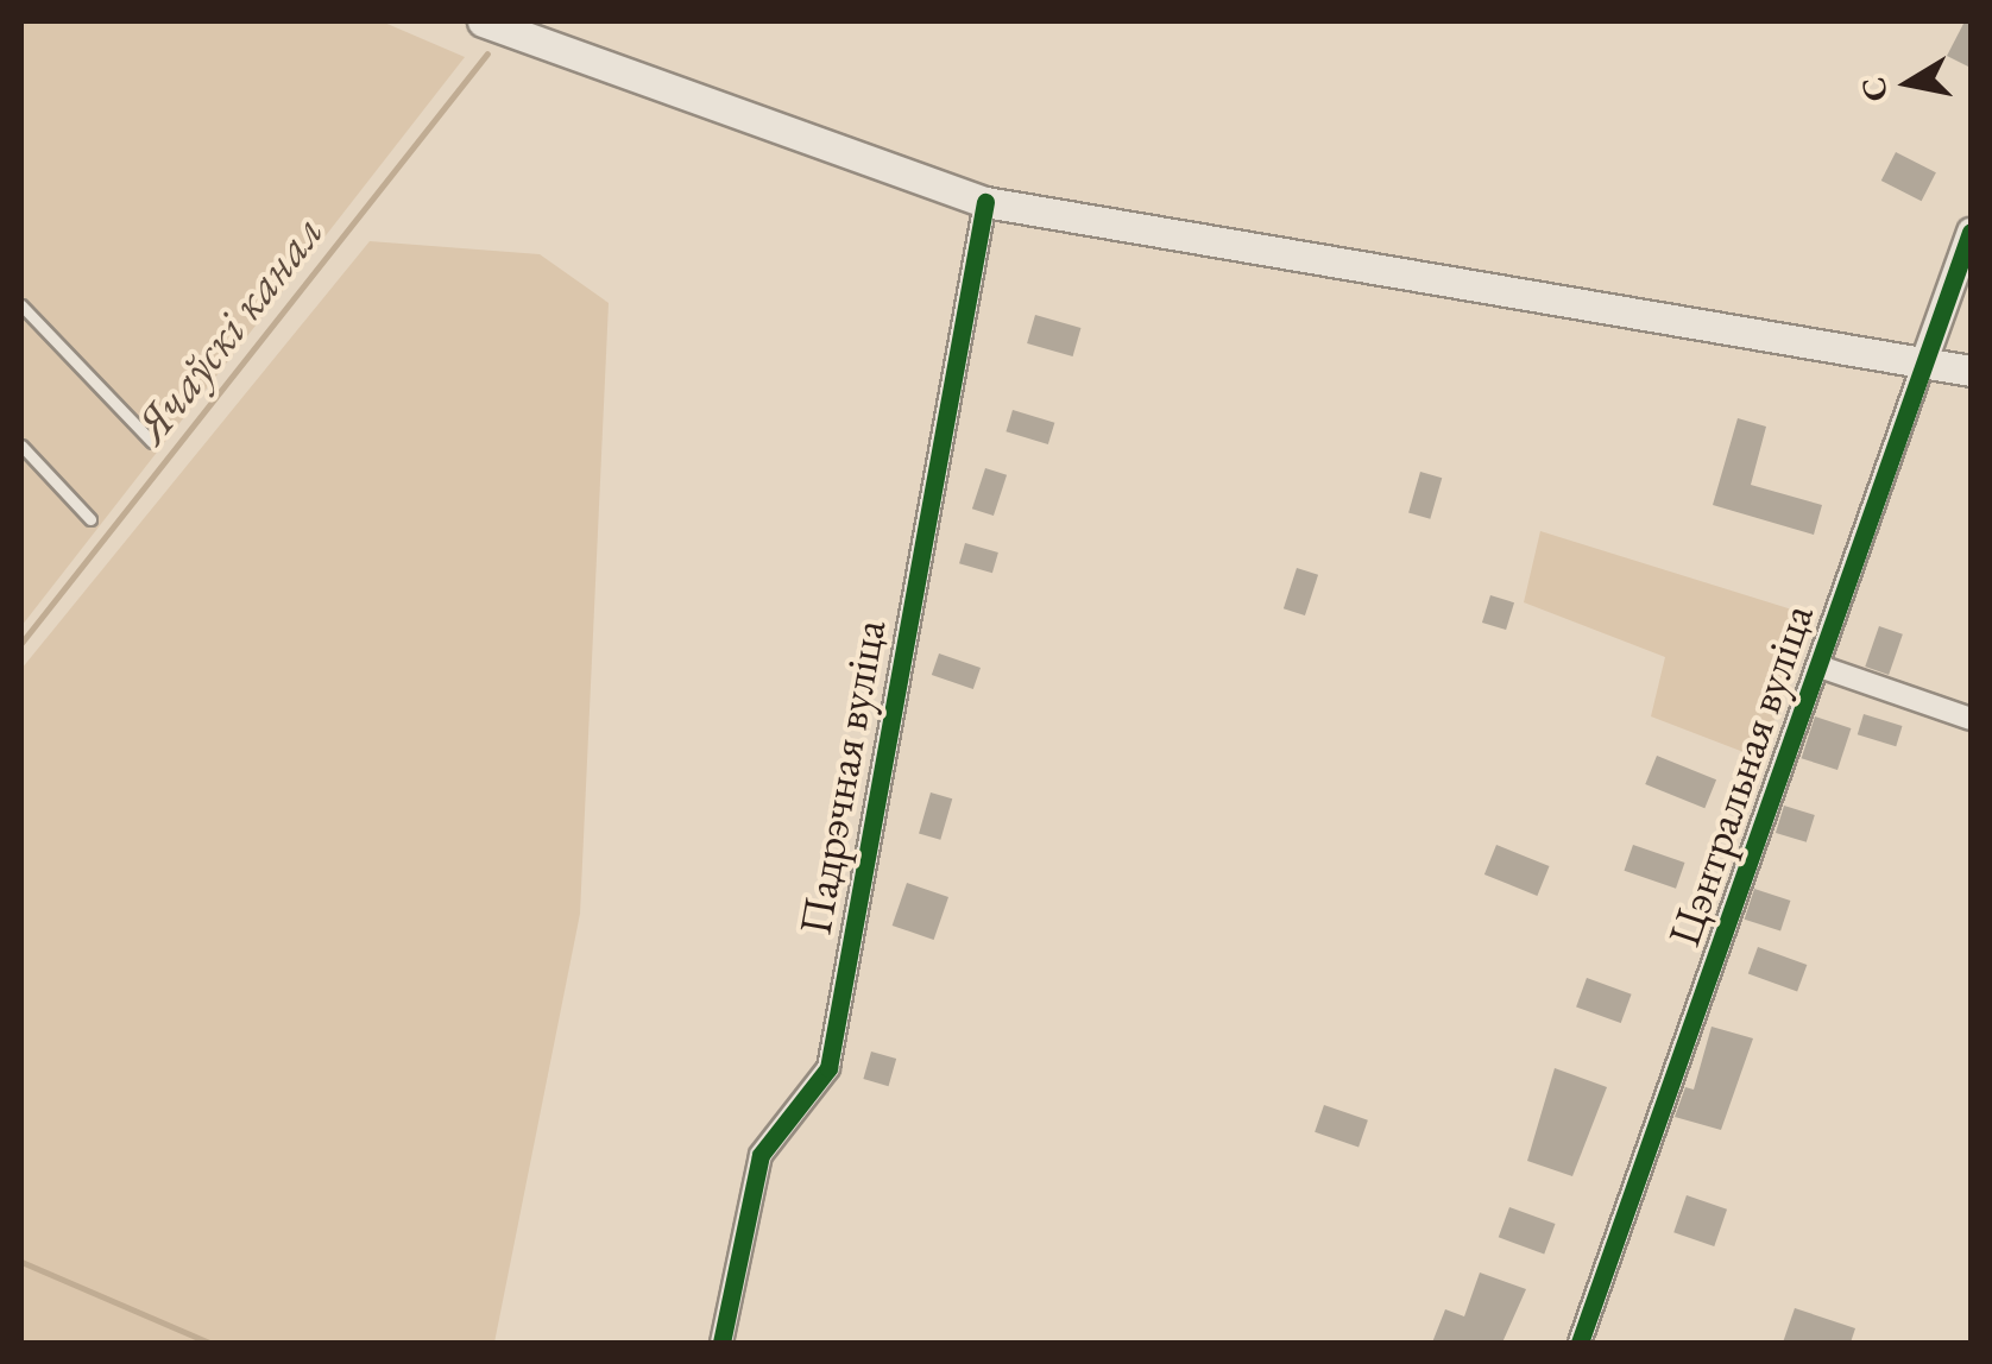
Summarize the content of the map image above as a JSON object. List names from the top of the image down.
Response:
{
  "streets": {
    "street": ["Цэнтральная вуліца", "Падрэчная вуліца"]
  },
  "water": ["Ячаўскі канал"],
  "north": "left"
}
